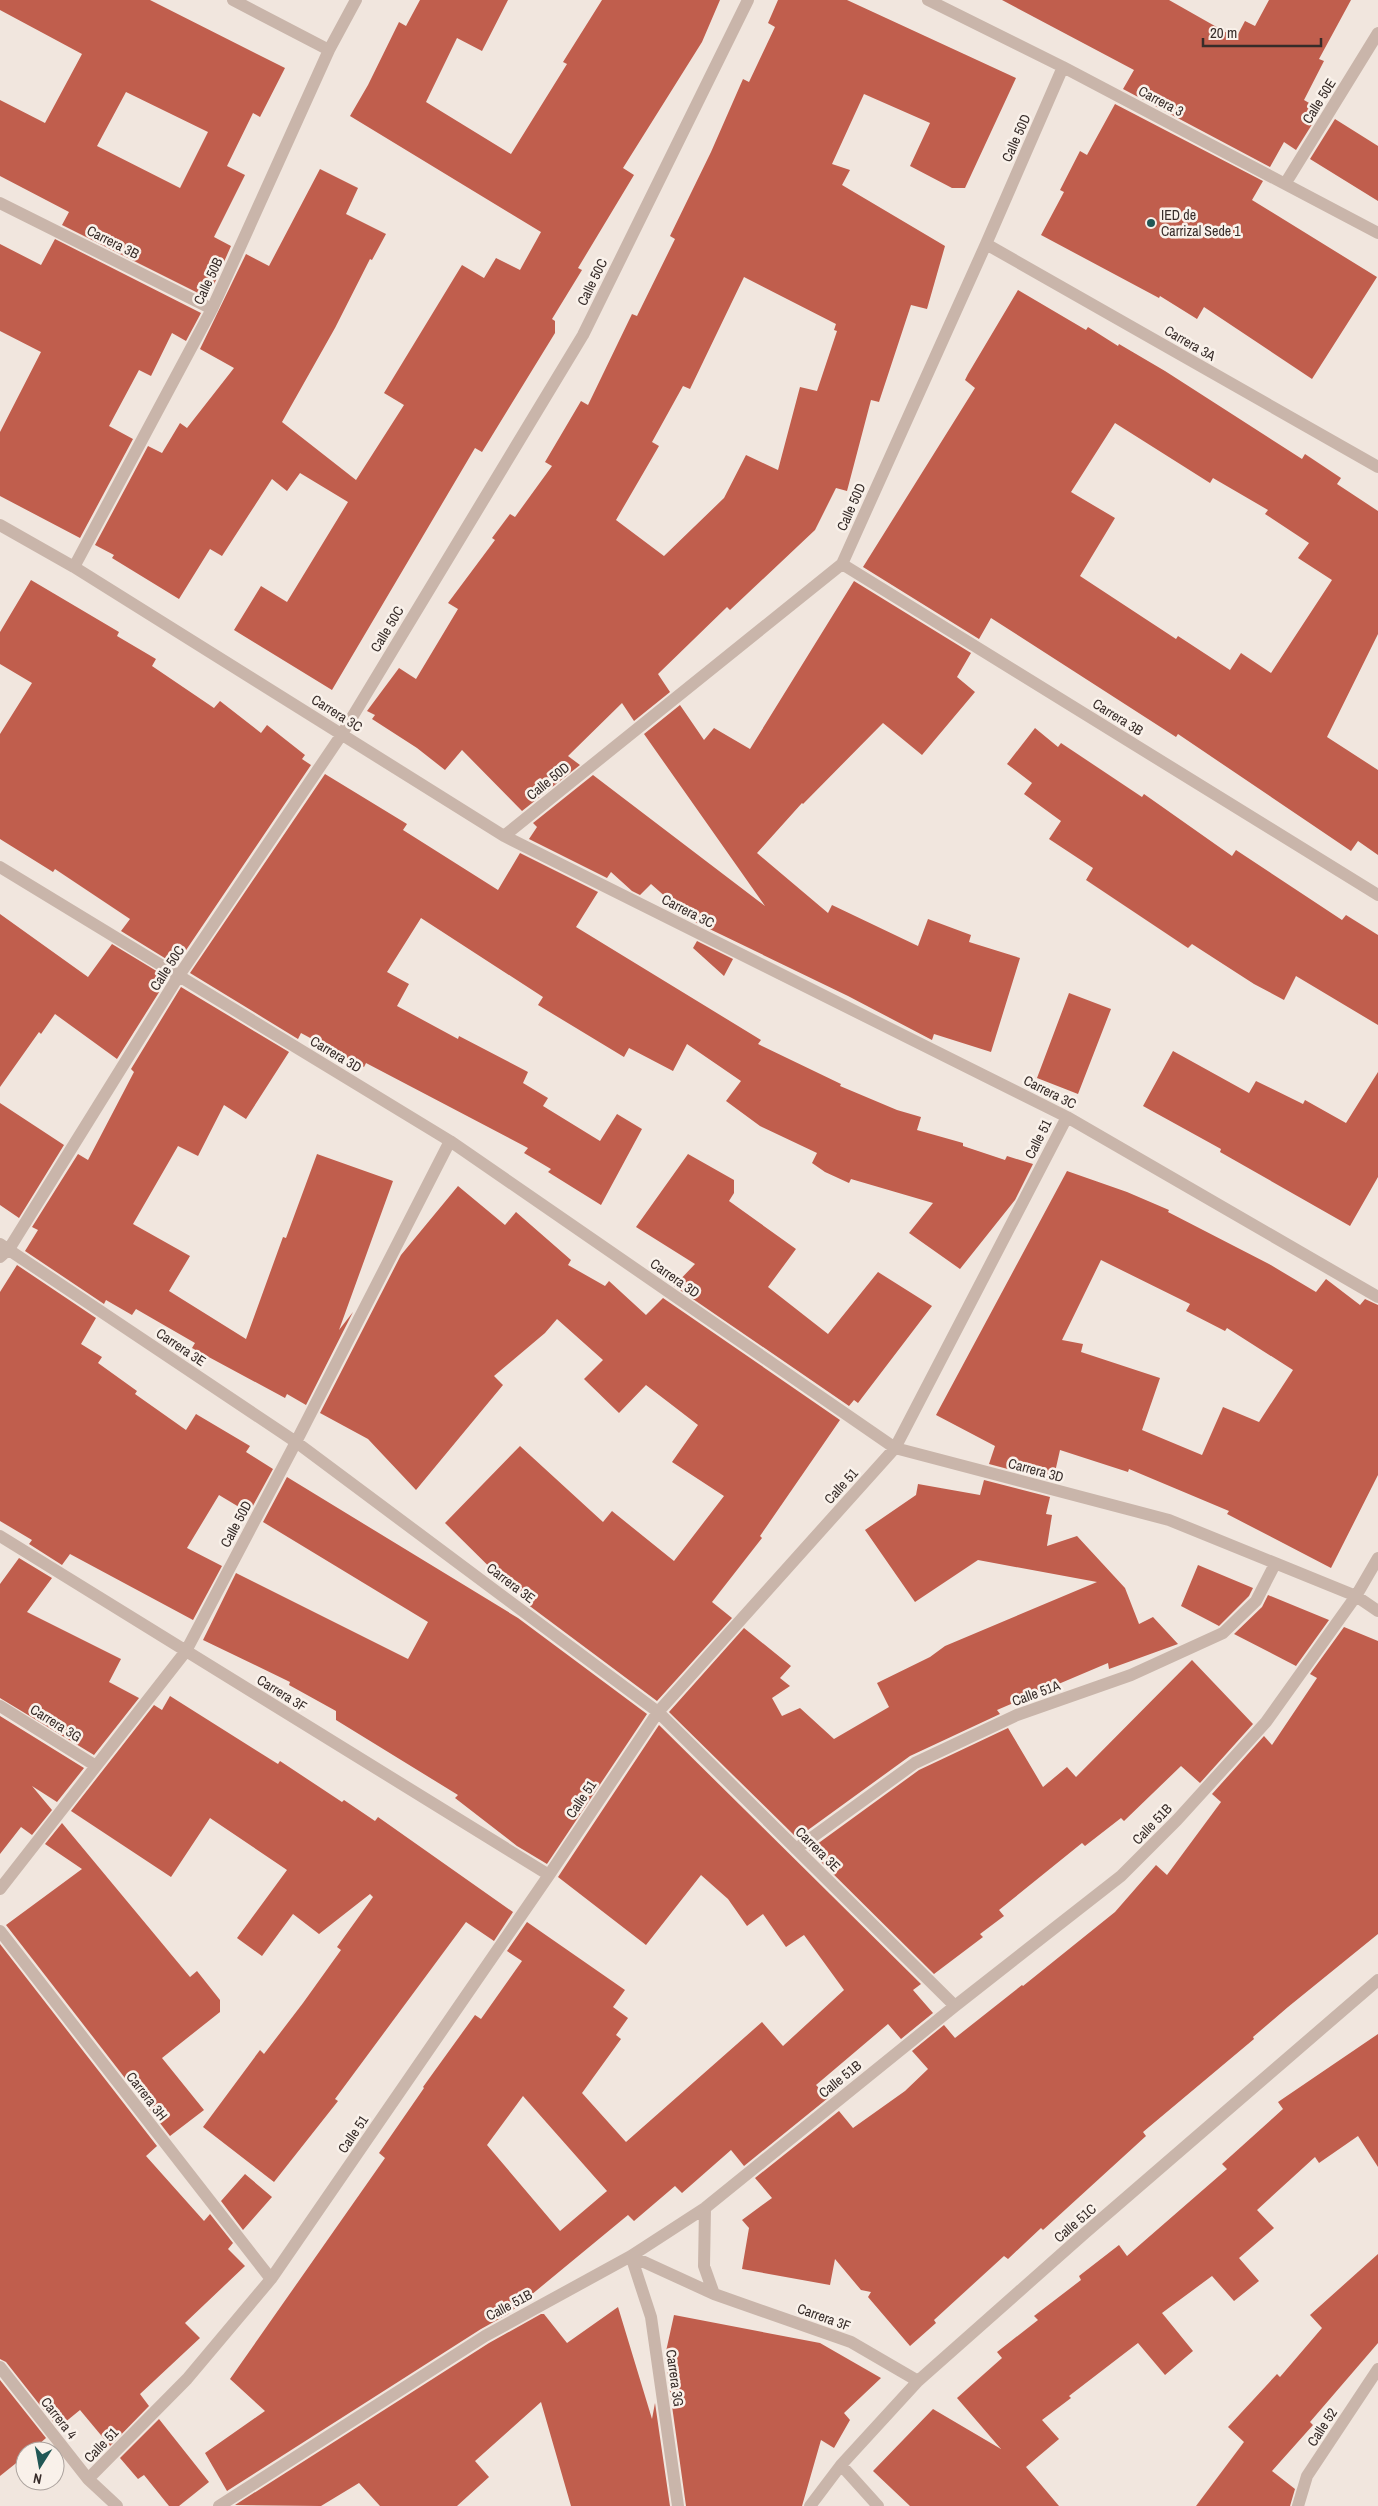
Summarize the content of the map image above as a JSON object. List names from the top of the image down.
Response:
{
  "streets": {
    "street": [
      "Carrera 3",
      "Calle 50E",
      "Calle 50D",
      "Carrera 3B",
      "Calle 50B",
      "Calle 50C",
      "Carrera 3A",
      "Carrera 3C",
      "Carrera 3D",
      "Calle 51",
      "Carrera 3E",
      "Carrera 3F",
      "Calle 51A",
      "Carrera 3G",
      "Calle 51B",
      "Carrera 3H",
      "Calle 51C",
      "Carrera 4",
      "Calle 52"
    ]
  },
  "crossings": [
    ["Carrera 3", "Calle 50E"],
    ["Carrera 3", "Calle 50D"],
    ["Calle 50D", "Carrera 3B"],
    ["Calle 50D", "Carrera 3A"],
    ["Calle 50D", "Carrera 3C"],
    ["Calle 50D", "Carrera 3D"],
    ["Calle 50D", "Carrera 3E"],
    ["Calle 50D", "Carrera 3F"],
    ["Calle 50D", "Carrera 3G"],
    ["Carrera 3B", "Calle 50B"],
    ["Calle 50B", "Carrera 3C"],
    ["Calle 50C", "Carrera 3C"],
    ["Calle 50C", "Carrera 3D"],
    ["Calle 50C", "Carrera 3E"],
    ["Carrera 3C", "Calle 51"],
    ["Carrera 3D", "Calle 51"],
    ["Carrera 3D", "Calle 51A"],
    ["Carrera 3D", "Calle 51B"],
    ["Calle 51", "Carrera 3E"],
    ["Calle 51", "Carrera 3F"],
    ["Calle 51", "Carrera 3H"],
    ["Calle 51", "Carrera 4"],
    ["Carrera 3E", "Calle 51A"],
    ["Carrera 3E", "Calle 51B"],
    ["Carrera 3F", "Carrera 3G"],
    ["Carrera 3F", "Calle 51B"],
    ["Carrera 3F", "Calle 51C"],
    ["Carrera 3G", "Calle 51B"]
  ],
  "places": ["IED de Carrizal Sede 1"],
  "scale_bar": "20 m",
  "north": "bottom"
}
